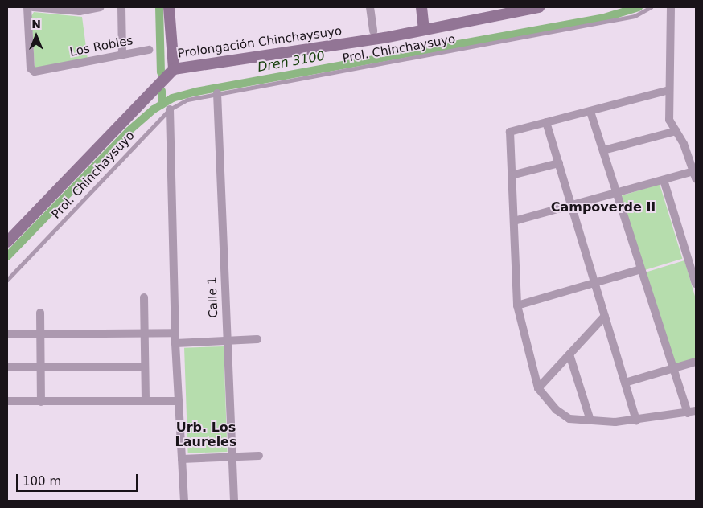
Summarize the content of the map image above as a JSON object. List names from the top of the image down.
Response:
{
  "streets": {
    "street": ["Prolongación Chinchaysuyo", "Los Robles", "Calle 1"],
    "lane": ["Prol. Chinchaysuyo"]
  },
  "crossings": [
    ["Prol. Chinchaysuyo", "Calle 1"]
  ],
  "districts": ["Campoverde II", "Urb. Los Laureles"],
  "water": ["Dren 3100"],
  "scale_bar": "100 m",
  "north": "top"
}
